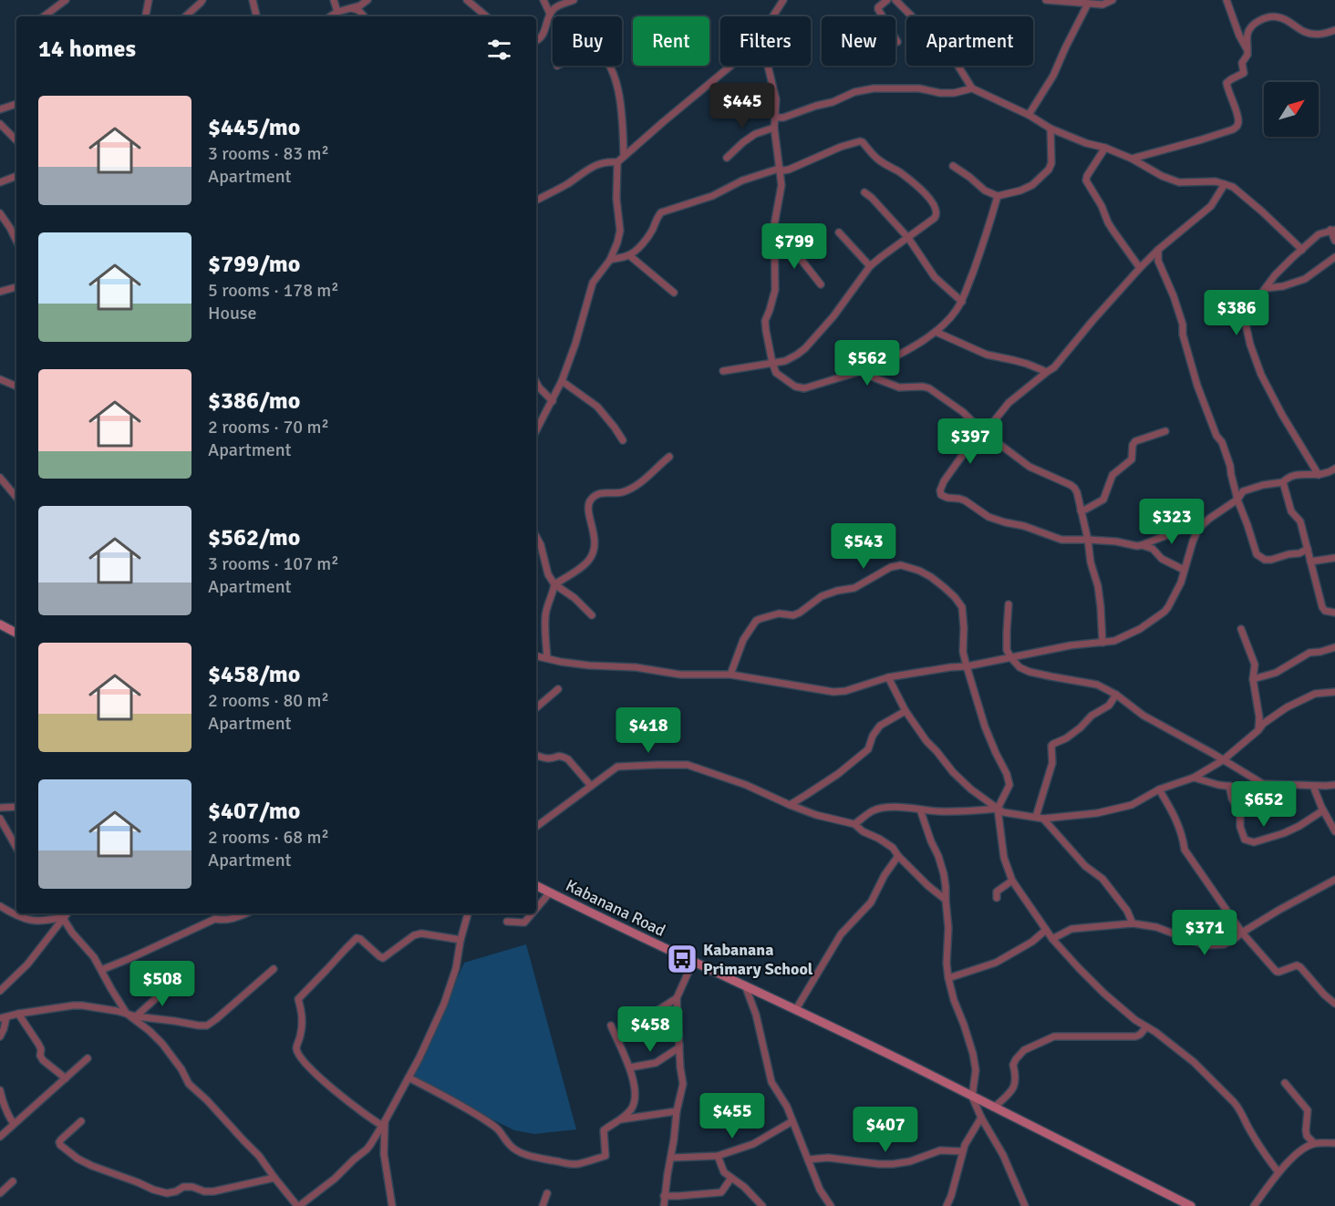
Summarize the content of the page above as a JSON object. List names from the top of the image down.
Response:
{
  "streets": {
    "street": ["Kabanana Road"]
  },
  "places": {
    "bus stop": ["Kabanana Primary School"]
  },
  "north": "top right",
  "page": {
    "chip": [
      "Buy",
      "Rent",
      "Filters",
      "New",
      "Apartment"
    ],
    "heading": "14 homes",
    "list": [
      {
        "name": "$445/mo",
        "note": "3 rooms · 83 m² · Apartment"
      },
      {
        "name": "$799/mo",
        "note": "5 rooms · 178 m² · House"
      },
      {
        "name": "$386/mo",
        "note": "2 rooms · 70 m² · Apartment"
      },
      {
        "name": "$562/mo",
        "note": "3 rooms · 107 m² · Apartment"
      },
      {
        "name": "$458/mo",
        "note": "2 rooms · 80 m² · Apartment"
      },
      {
        "name": "$407/mo",
        "note": "2 rooms · 68 m² · Apartment"
      }
    ],
    "price": [
      "$445",
      "$799",
      "$386",
      "$562",
      "$397",
      "$323",
      "$543",
      "$418",
      "$652",
      "$371",
      "$508",
      "$458",
      "$455",
      "$407"
    ]
  }
}
